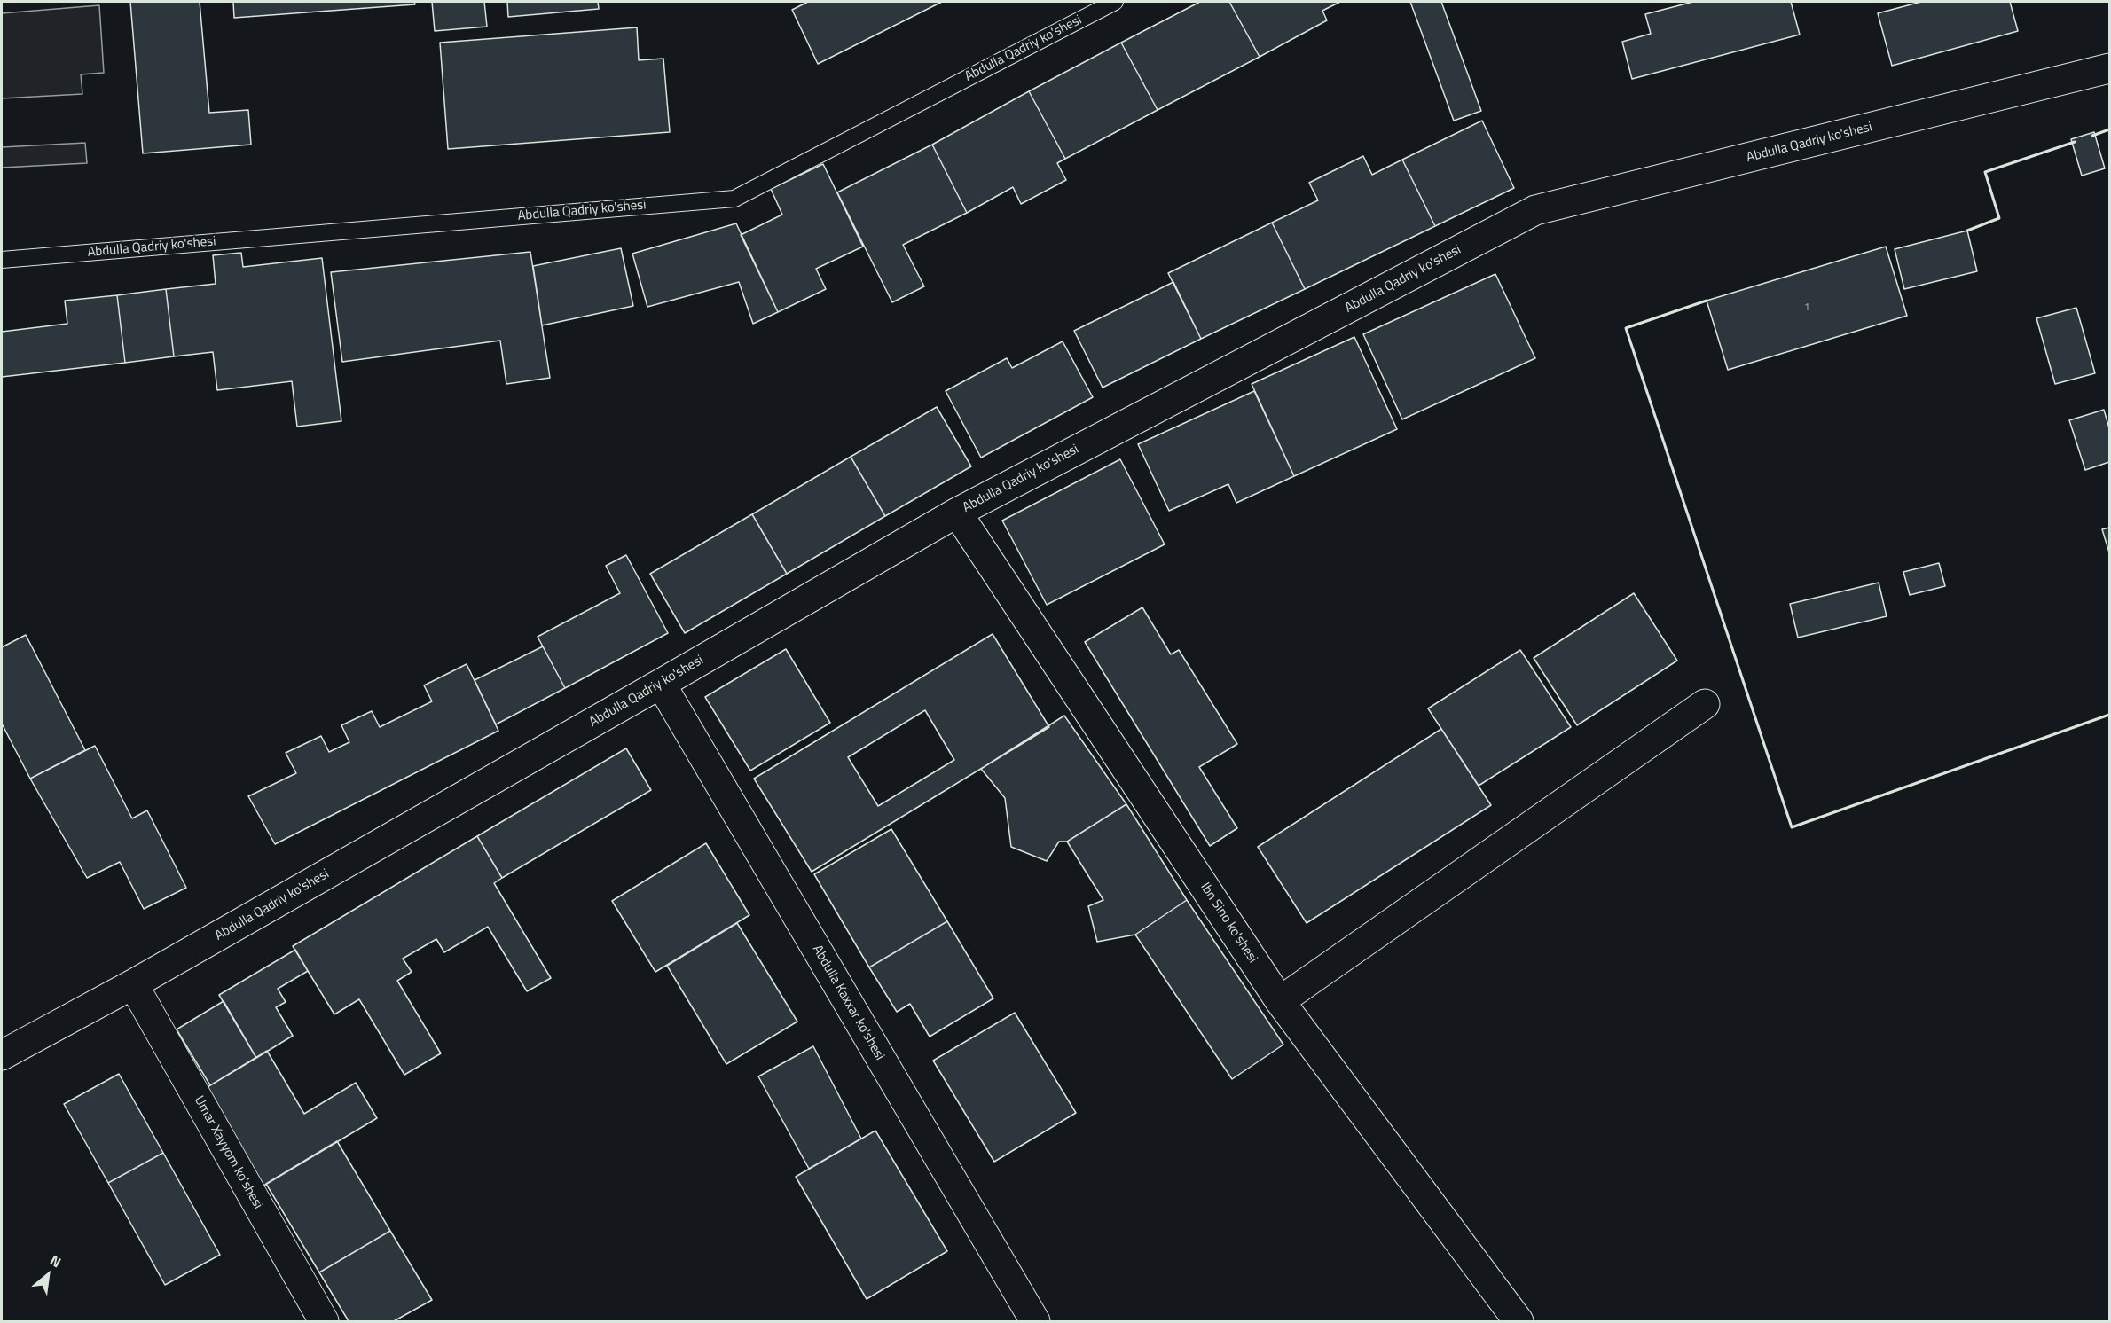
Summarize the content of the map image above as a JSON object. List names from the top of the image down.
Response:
{
  "streets": {
    "street": [
      "Abdulla Qadriy ko'shesi",
      "Ibn Sino ko'shesi",
      "Abdulla Kaxxar ko'shesi",
      "Umar Xayyom ko'shesi"
    ]
  },
  "crossings": [
    ["Abdulla Qadriy ko'shesi", "Ibn Sino ko'shesi"],
    ["Abdulla Qadriy ko'shesi", "Abdulla Kaxxar ko'shesi"],
    ["Abdulla Qadriy ko'shesi", "Umar Xayyom ko'shesi"]
  ],
  "house_numbers": ["1"],
  "north": "top right"
}
